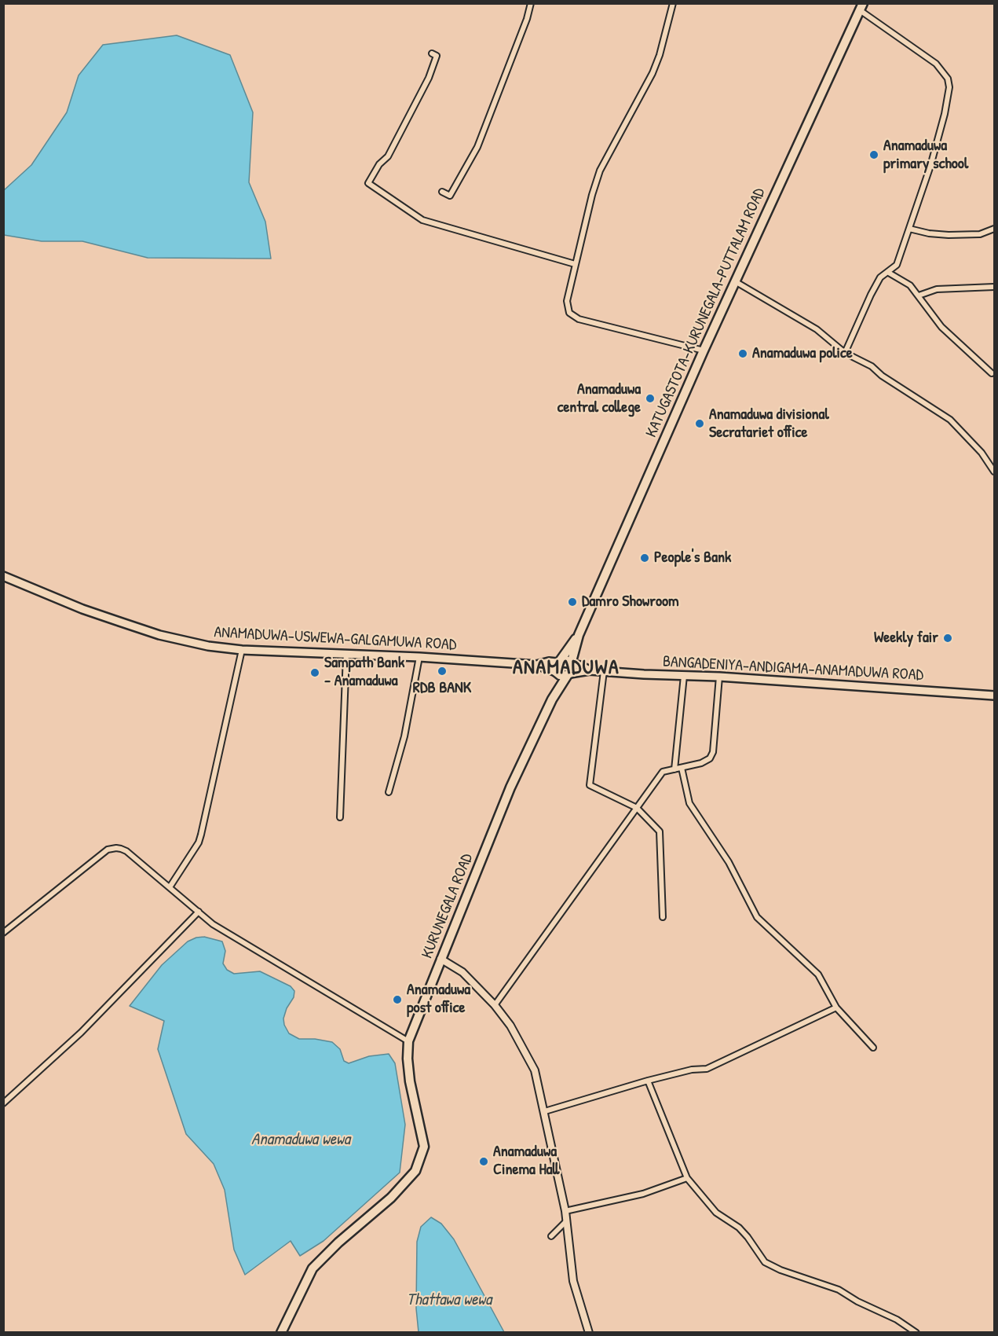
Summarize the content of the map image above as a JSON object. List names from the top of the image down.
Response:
{
  "streets": {
    "highway": ["KATUGASTOTA-KURUNEGALA-PUTTALAM ROAD", "KURUNEGALA ROAD"],
    "main road": ["ANAMADUWA-USWEWA-GALGAMUWA ROAD", "BANGADENIYA-ANDIGAMA-ANAMADUWA ROAD"]
  },
  "crossings": [
    ["KATUGASTOTA-KURUNEGALA-PUTTALAM ROAD", "ANAMADUWA-USWEWA-GALGAMUWA ROAD"],
    ["KATUGASTOTA-KURUNEGALA-PUTTALAM ROAD", "BANGADENIYA-ANDIGAMA-ANAMADUWA ROAD"],
    ["KATUGASTOTA-KURUNEGALA-PUTTALAM ROAD", "KURUNEGALA ROAD"],
    ["ANAMADUWA-USWEWA-GALGAMUWA ROAD", "BANGADENIYA-ANDIGAMA-ANAMADUWA ROAD"],
    ["ANAMADUWA-USWEWA-GALGAMUWA ROAD", "KURUNEGALA ROAD"],
    ["BANGADENIYA-ANDIGAMA-ANAMADUWA ROAD", "KURUNEGALA ROAD"]
  ],
  "districts": ["ANAMADUWA"],
  "water": ["Anamaduwa wewa", "Thattawa wewa"],
  "places": [
    "Anamaduwa primary school",
    "Anamaduwa police",
    "Anamaduwa central college",
    "Anamaduwa divisional Secratariet office",
    "People's Bank",
    "Damro Showroom",
    "Weekly fair",
    "RDB BANK",
    "Sampath Bank - Anamaduwa",
    "Anamaduwa post office",
    "Anamaduwa Cinema Hall"
  ]
}
